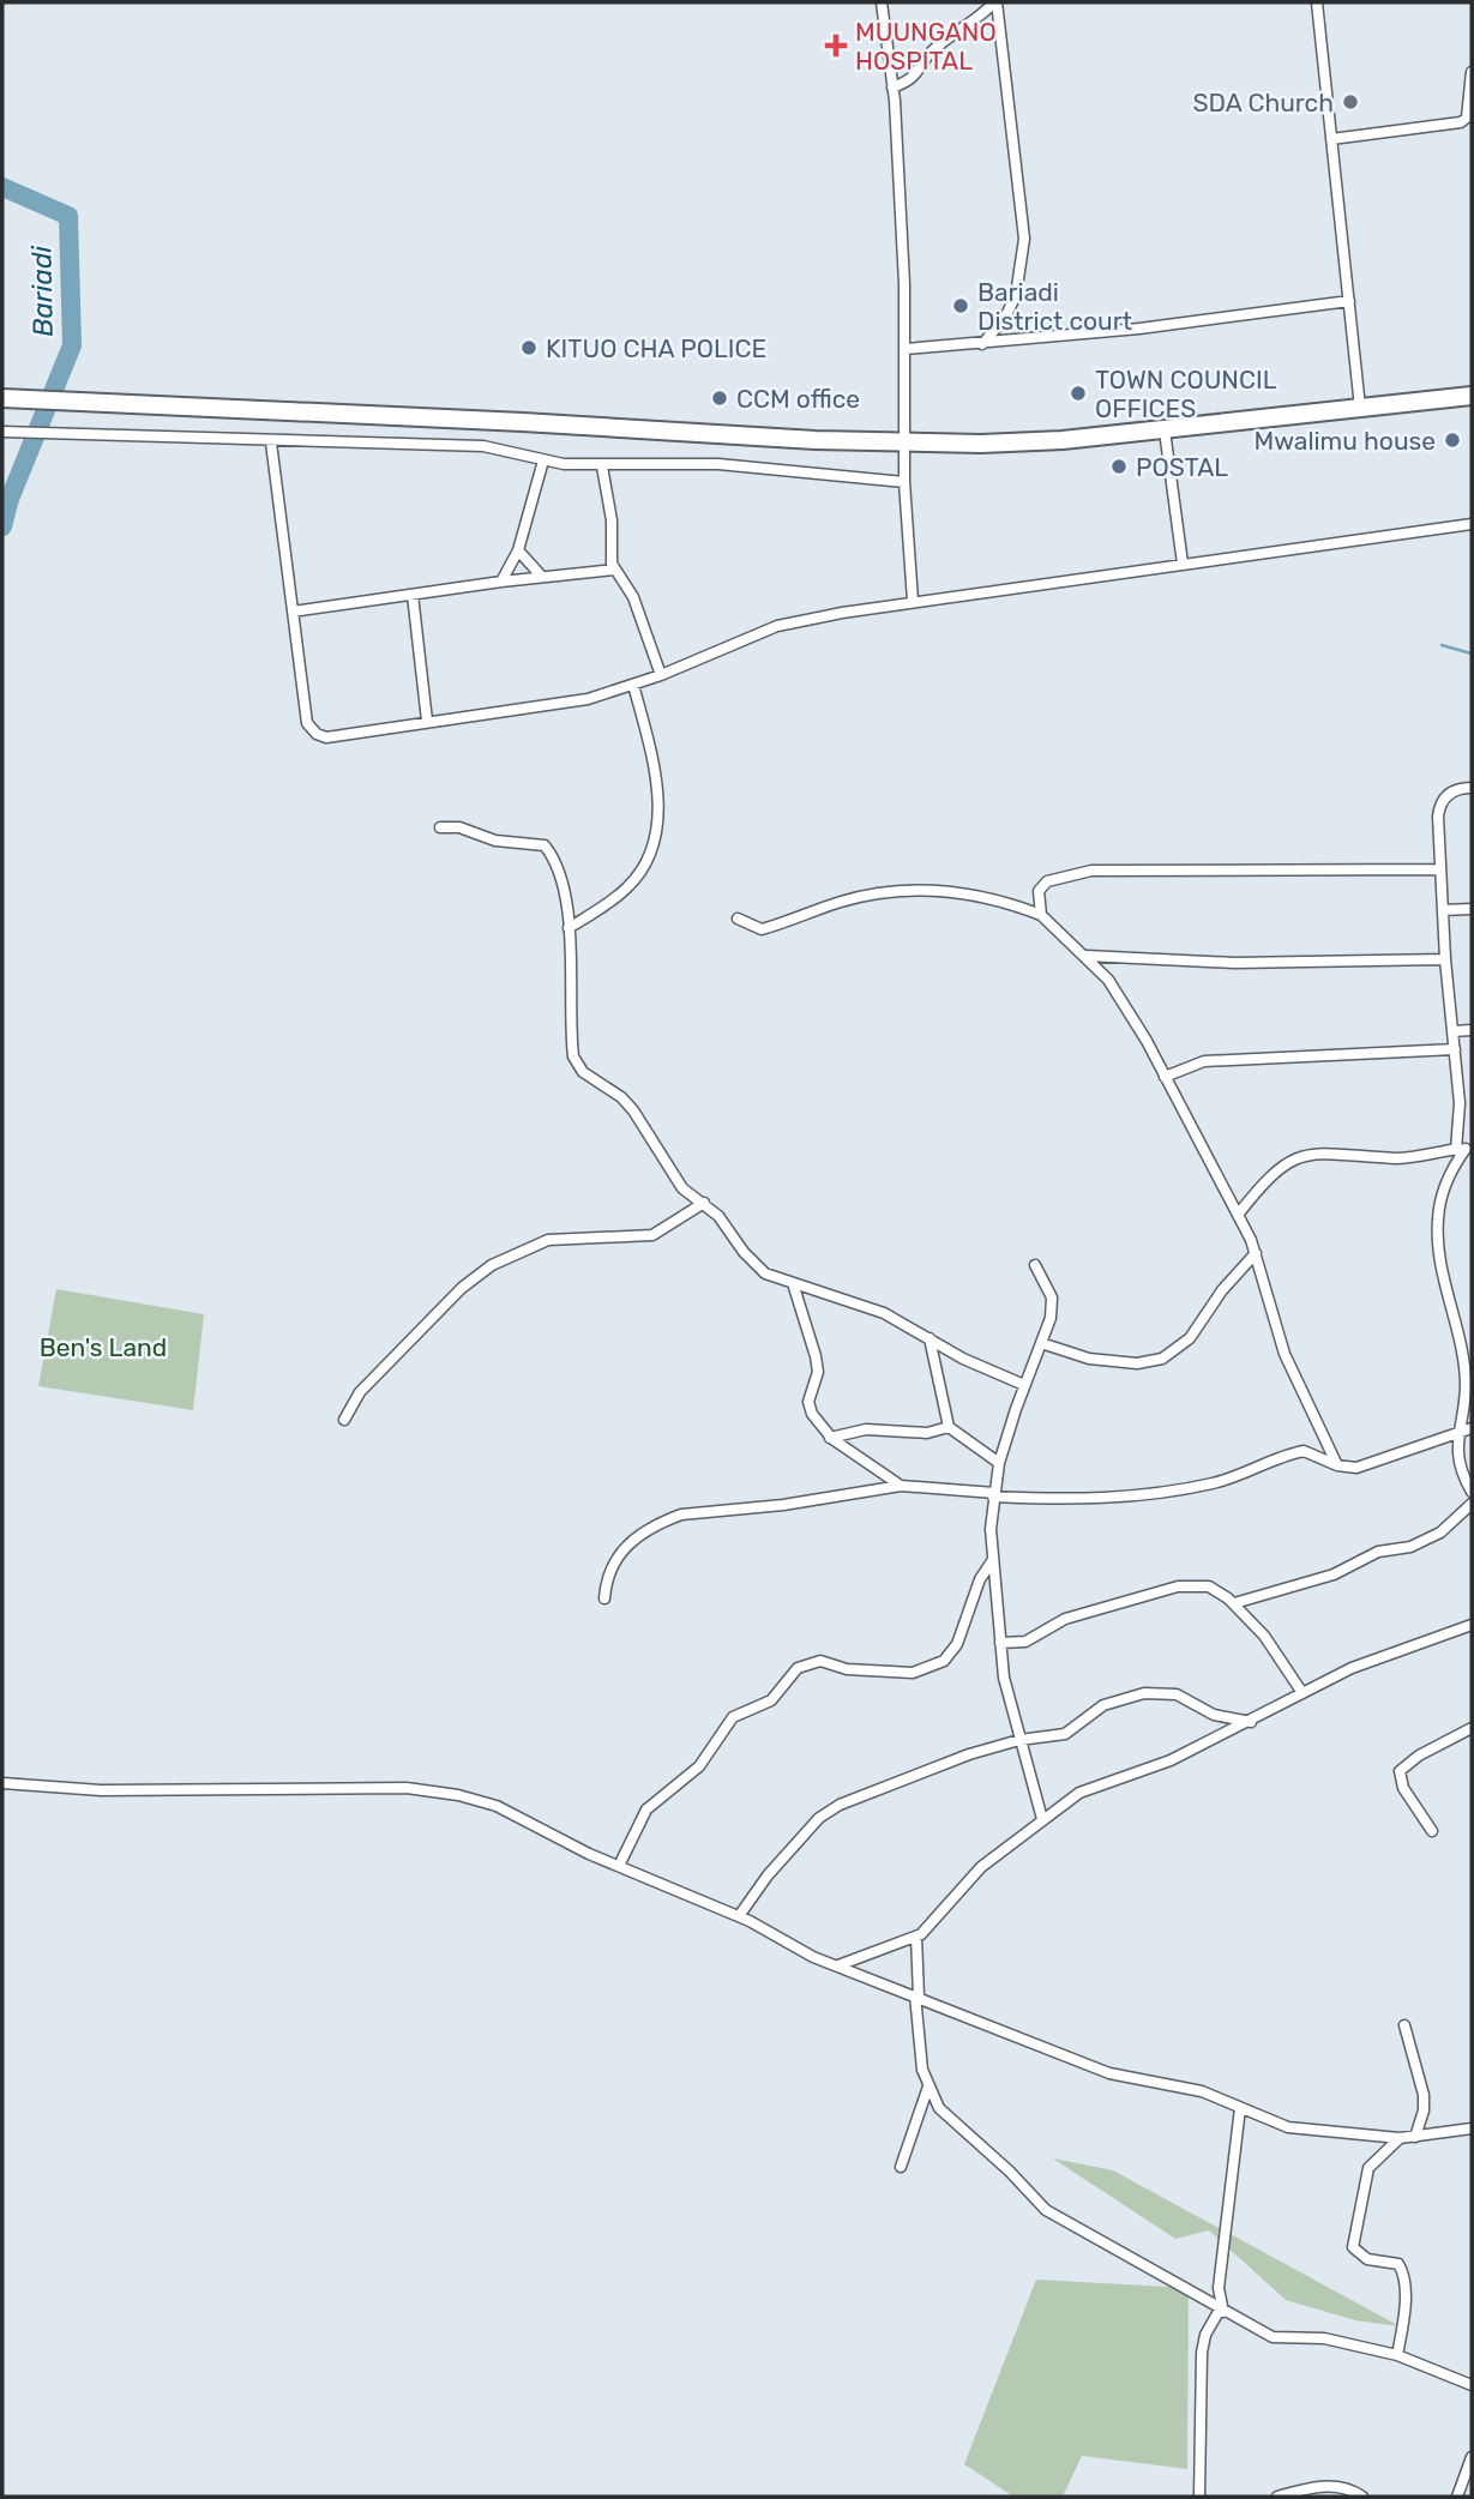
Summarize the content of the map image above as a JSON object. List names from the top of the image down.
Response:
{
  "water": ["Bariadi"],
  "parks": ["Ben's Land"],
  "places": {
    "health": ["MUUNGANO HOSPITAL"],
    "other": [
      "SDA Church",
      "Bariadi District court",
      "KITUO CHA POLICE",
      "TOWN COUNCIL OFFICES",
      "CCM office",
      "Mwalimu house",
      "POSTAL"
    ]
  }
}
